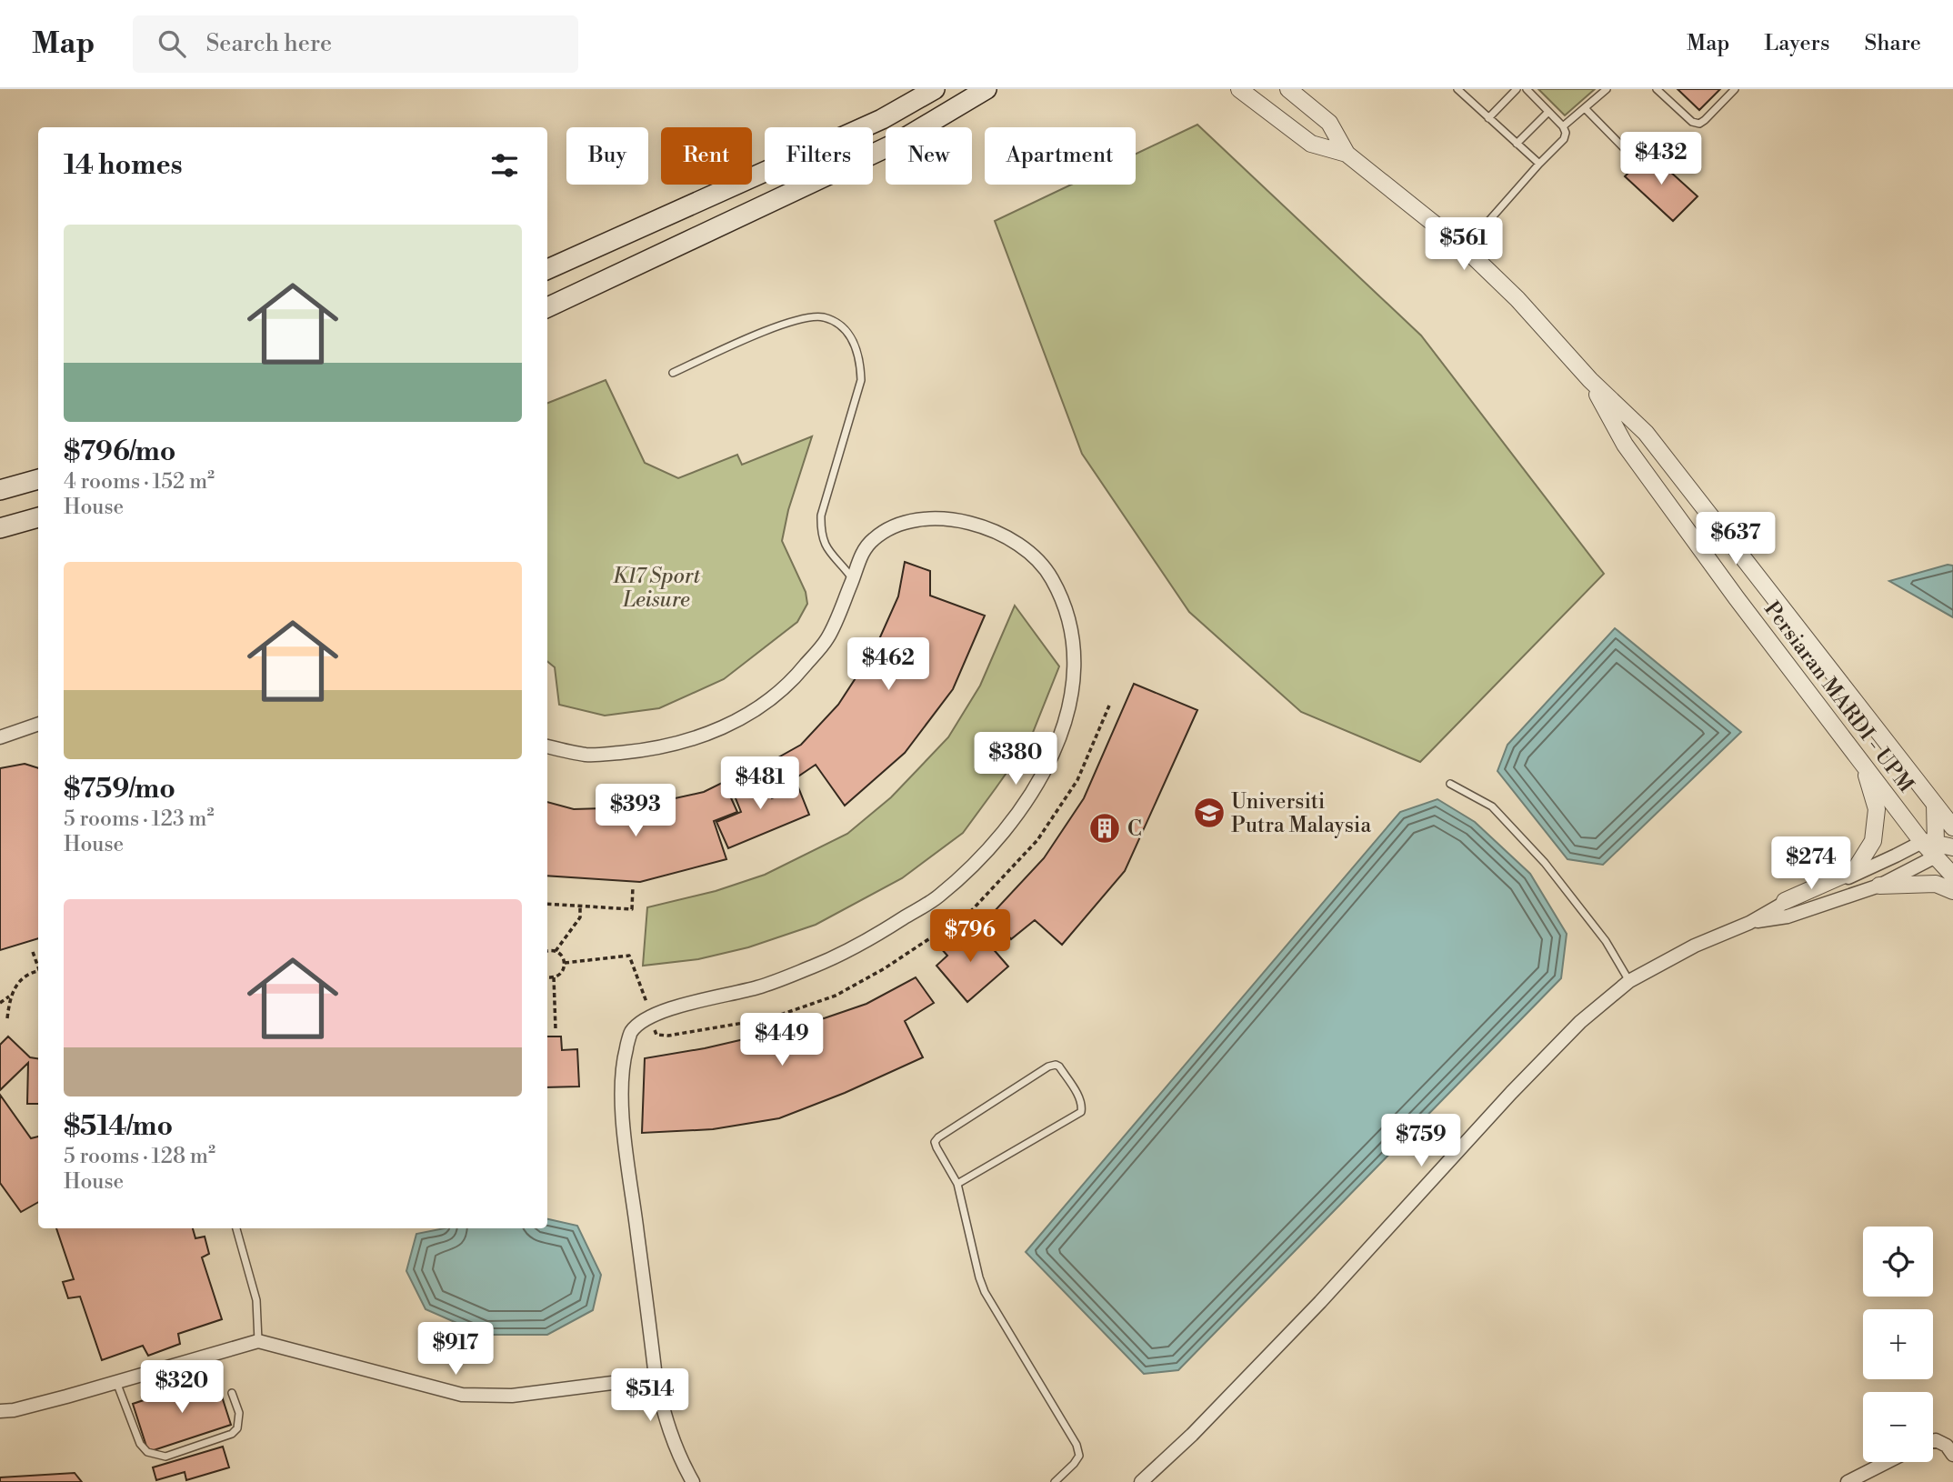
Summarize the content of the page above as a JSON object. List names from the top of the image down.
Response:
{
  "streets": {
    "street": ["Persiaran MARDI - UPM"]
  },
  "parks": ["K17 Sport Leisure"],
  "places": {
    "school or university": ["Universiti Putra Malaysia"],
    "building": ["C"]
  },
  "page": {
    "header": "Map",
    "search": "Search here",
    "nav": ["Map", "Layers", "Share"],
    "chip": [
      "Buy",
      "Rent",
      "Filters",
      "New",
      "Apartment"
    ],
    "heading": "14 homes",
    "price": [
      "$432",
      "$561",
      "$637",
      "$462",
      "$380",
      "$481",
      "$393",
      "$274",
      "$796",
      "$449",
      "$759",
      "$917",
      "$320",
      "$514"
    ],
    "list": [
      {
        "name": "$796/mo",
        "note": "4 rooms · 152 m² · House"
      },
      {
        "name": "$759/mo",
        "note": "5 rooms · 123 m² · House"
      },
      {
        "name": "$514/mo",
        "note": "5 rooms · 128 m² · House"
      }
    ],
    "map_buttons": ["+", "−"]
  }
}
